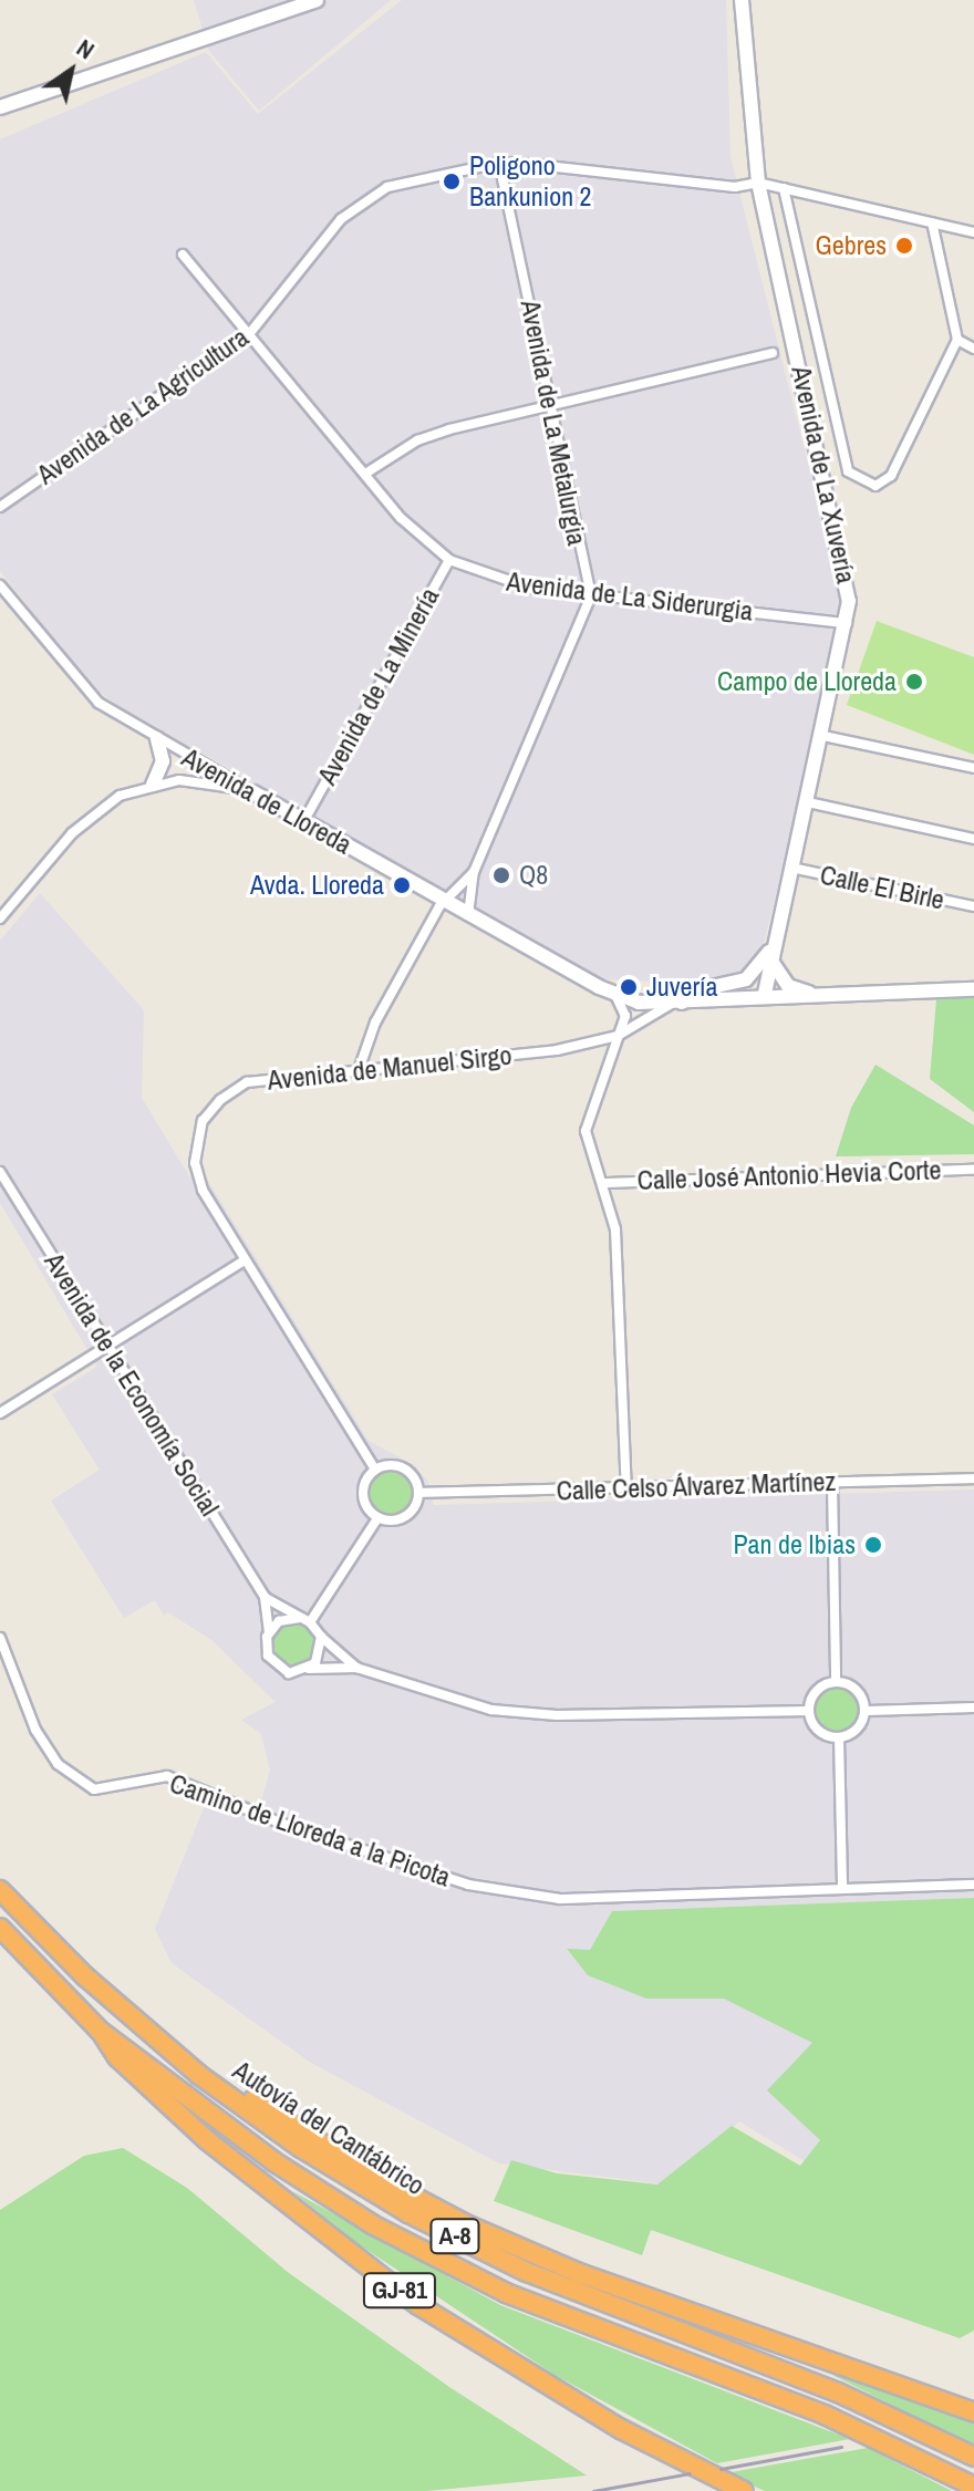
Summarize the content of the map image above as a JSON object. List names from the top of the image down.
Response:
{
  "streets": {
    "highway": ["Autovía del Cantábrico", "A-8", "GJ-81"],
    "street": [
      "Avenida de La Agricultura",
      "Avenida de La Metalurgia",
      "Avenida de La Xuvería",
      "Avenida de La Siderurgia",
      "Avenida de La Minería",
      "Avenida de Lloreda",
      "Calle El Birle",
      "Avenida de Manuel Sirgo",
      "Calle José Antonio Hevia Corte",
      "Avenida de la Economía Social",
      "Calle Celso Álvarez Martínez",
      "Camino de Lloreda a la Picota"
    ]
  },
  "crossings": [
    ["Avenida de La Agricultura", "Avenida de La Metalurgia"],
    ["Avenida de La Agricultura", "Avenida de La Xuvería"],
    ["Avenida de La Agricultura", "Avenida de La Siderurgia"],
    ["Avenida de La Metalurgia", "Avenida de La Siderurgia"],
    ["Avenida de La Xuvería", "Avenida de La Siderurgia"],
    ["Avenida de La Xuvería", "Avenida de Lloreda"],
    ["Avenida de La Xuvería", "Calle El Birle"],
    ["Avenida de La Xuvería", "Avenida de Manuel Sirgo"],
    ["Avenida de La Siderurgia", "Avenida de La Minería"],
    ["Avenida de Lloreda", "Avenida de Manuel Sirgo"],
    ["Avenida de Manuel Sirgo", "Calle Celso Álvarez Martínez"],
    ["Autovía del Cantábrico", "GJ-81"]
  ],
  "places": [
    "Poligono Bankunion 2",
    "Gebres",
    "Campo de Lloreda",
    "Q8",
    "Avda. Lloreda",
    "Juvería",
    "Pan de Ibias"
  ],
  "north": "top right"
}
